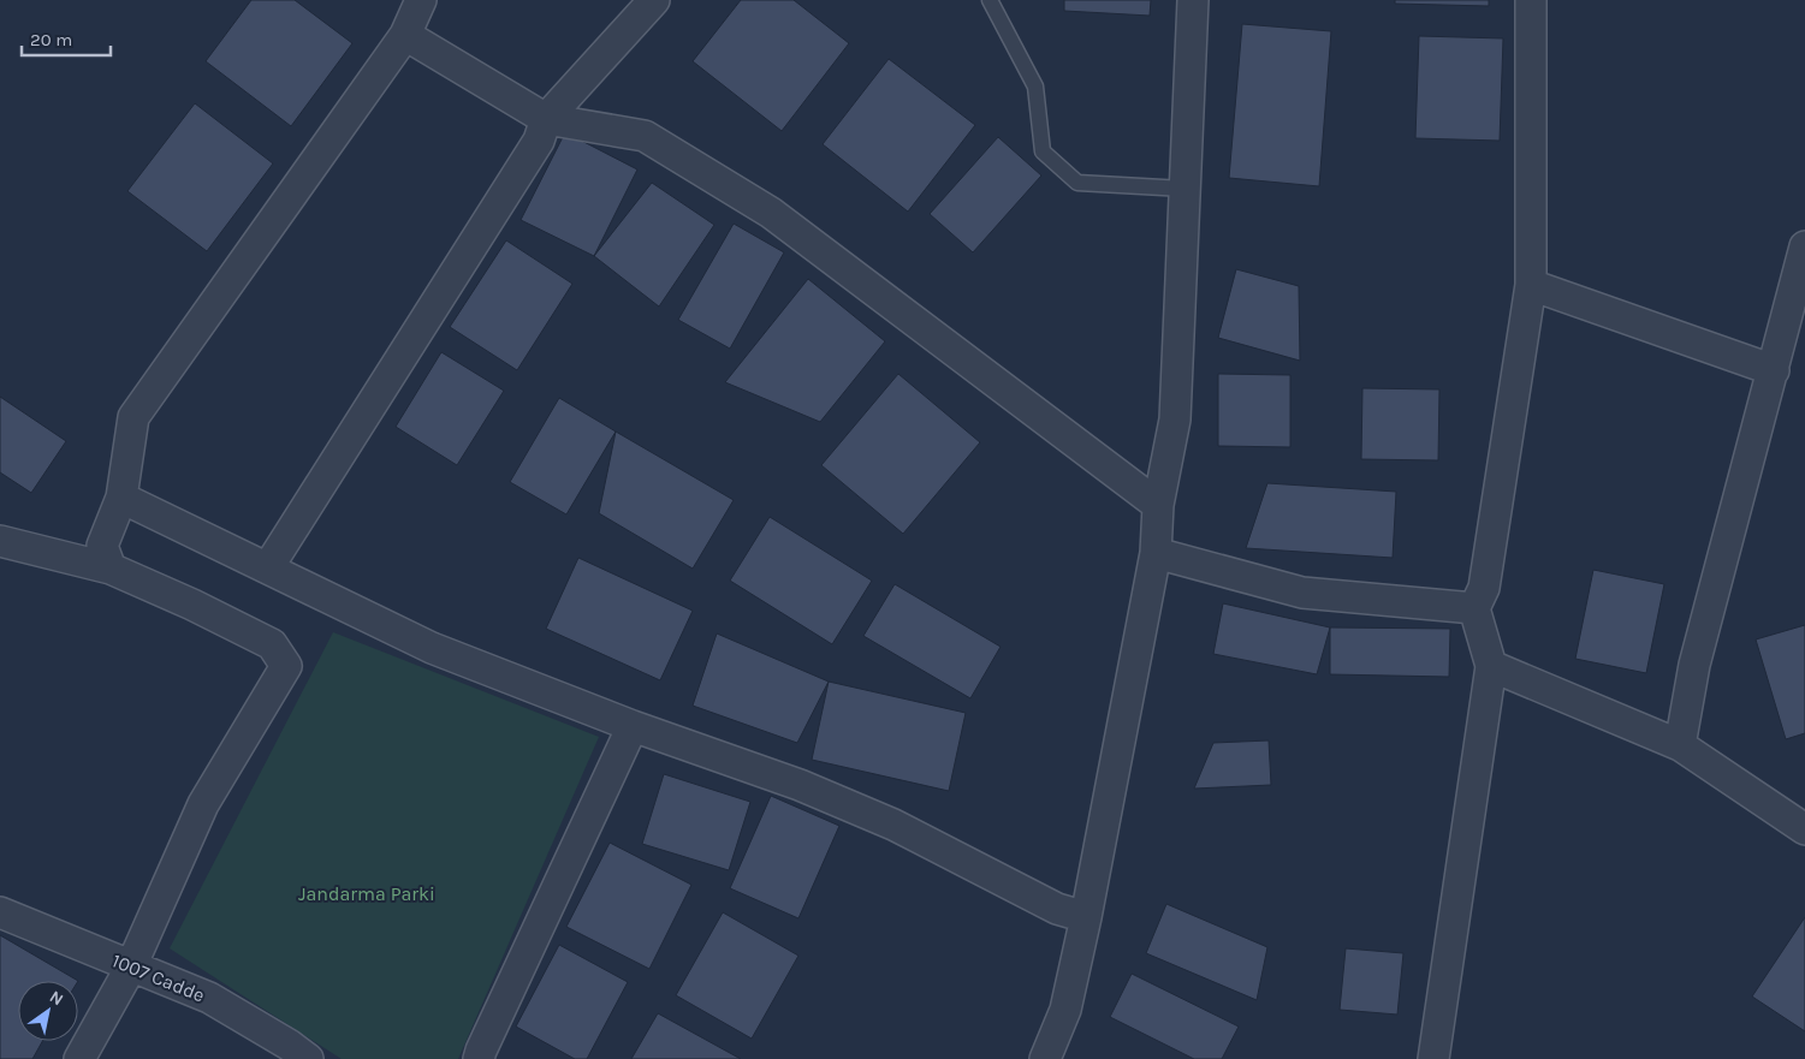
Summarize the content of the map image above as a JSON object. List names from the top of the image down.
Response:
{
  "streets": {
    "street": ["1007 Cadde"]
  },
  "parks": ["Jandarma Parki"],
  "scale_bar": "20 m",
  "north": "top right"
}
